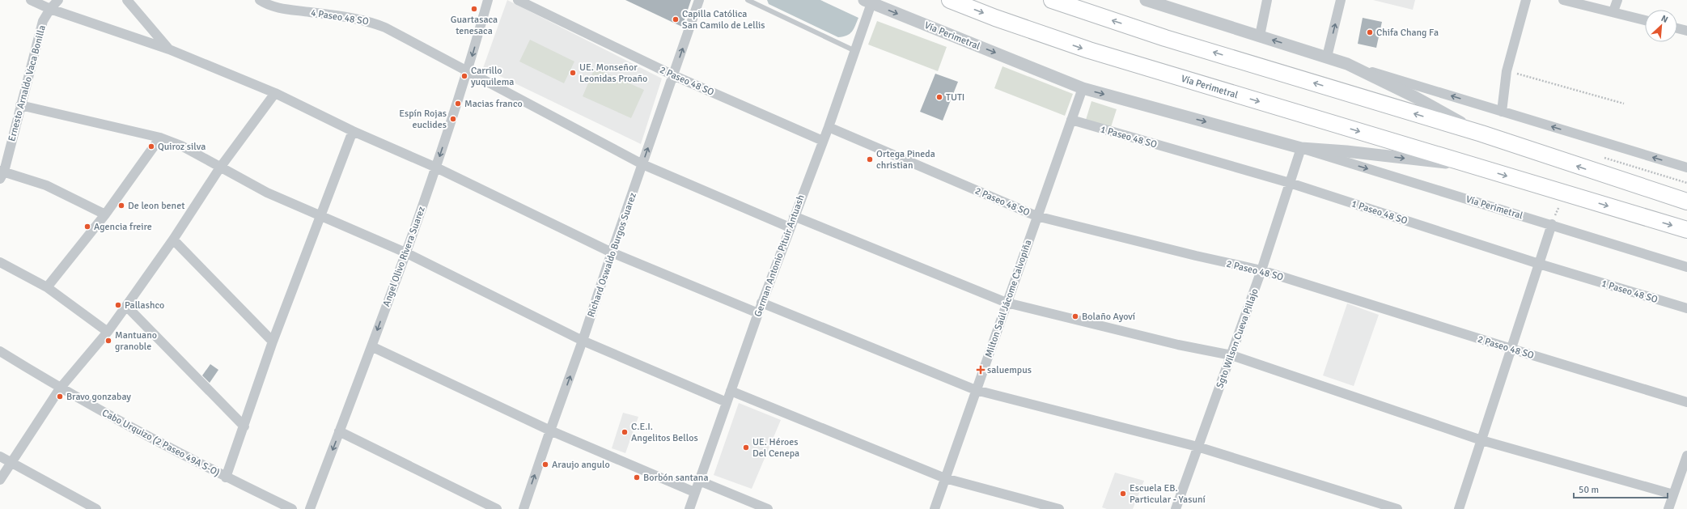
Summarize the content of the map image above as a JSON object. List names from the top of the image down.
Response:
{
  "streets": {
    "highway": ["Vía Perimetral"],
    "street": [
      "4 Paseo 48 SO",
      "2 Paseo 48 SO",
      "Ernesto Arnaldo Vaca Bonilla",
      "1 Paseo 48 SO",
      "Richard Oswaldo Burgos Suarez",
      "German Antonio Pituir Antuash",
      "Angel Olivo Rivera Suarez",
      "Milton Saúl Jácome Calvopiña",
      "Sgto Wilson Cueva Pillajo",
      "Cabo Urquizo (2 Paseo 49A S-O)"
    ]
  },
  "crossings": [
    ["4 Paseo 48 SO", "Richard Oswaldo Burgos Suarez"],
    ["4 Paseo 48 SO", "German Antonio Pituir Antuash"],
    ["4 Paseo 48 SO", "Angel Olivo Rivera Suarez"],
    ["Vía Perimetral", "German Antonio Pituir Antuash"],
    ["Vía Perimetral", "Milton Saúl Jácome Calvopiña"],
    ["Vía Perimetral", "Sgto Wilson Cueva Pillajo"],
    ["2 Paseo 48 SO", "Richard Oswaldo Burgos Suarez"],
    ["2 Paseo 48 SO", "German Antonio Pituir Antuash"],
    ["2 Paseo 48 SO", "Milton Saúl Jácome Calvopiña"],
    ["2 Paseo 48 SO", "Sgto Wilson Cueva Pillajo"],
    ["1 Paseo 48 SO", "Milton Saúl Jácome Calvopiña"],
    ["1 Paseo 48 SO", "Sgto Wilson Cueva Pillajo"]
  ],
  "one_way": ["Richard Oswaldo Burgos Suarez", "Angel Olivo Rivera Suarez"],
  "places": {
    "other": [
      "Guartasaca tenesaca",
      "Capilla Católica San Camilo de Lellis",
      "Chifa Chang Fa",
      "UE. Monseñor Leonidas Proaño",
      "Carrillo yuquilema",
      "TUTI",
      "Macias franco",
      "Espín Rojas euclides",
      "Quiroz silva",
      "Ortega Pineda christian",
      "De leon benet",
      "Agencia freire",
      "Pallashco",
      "Bolaño Ayoví",
      "Mantuano granoble",
      "Bravo gonzabay",
      "C.E.I. Angelitos Bellos",
      "UE. Héroes Del Cenepa",
      "Araujo angulo",
      "Borbón santana",
      "Escuela EB. Particular - Yasuní"
    ],
    "health": ["saluempus"]
  },
  "scale_bar": "50 m",
  "north": "top right"
}
